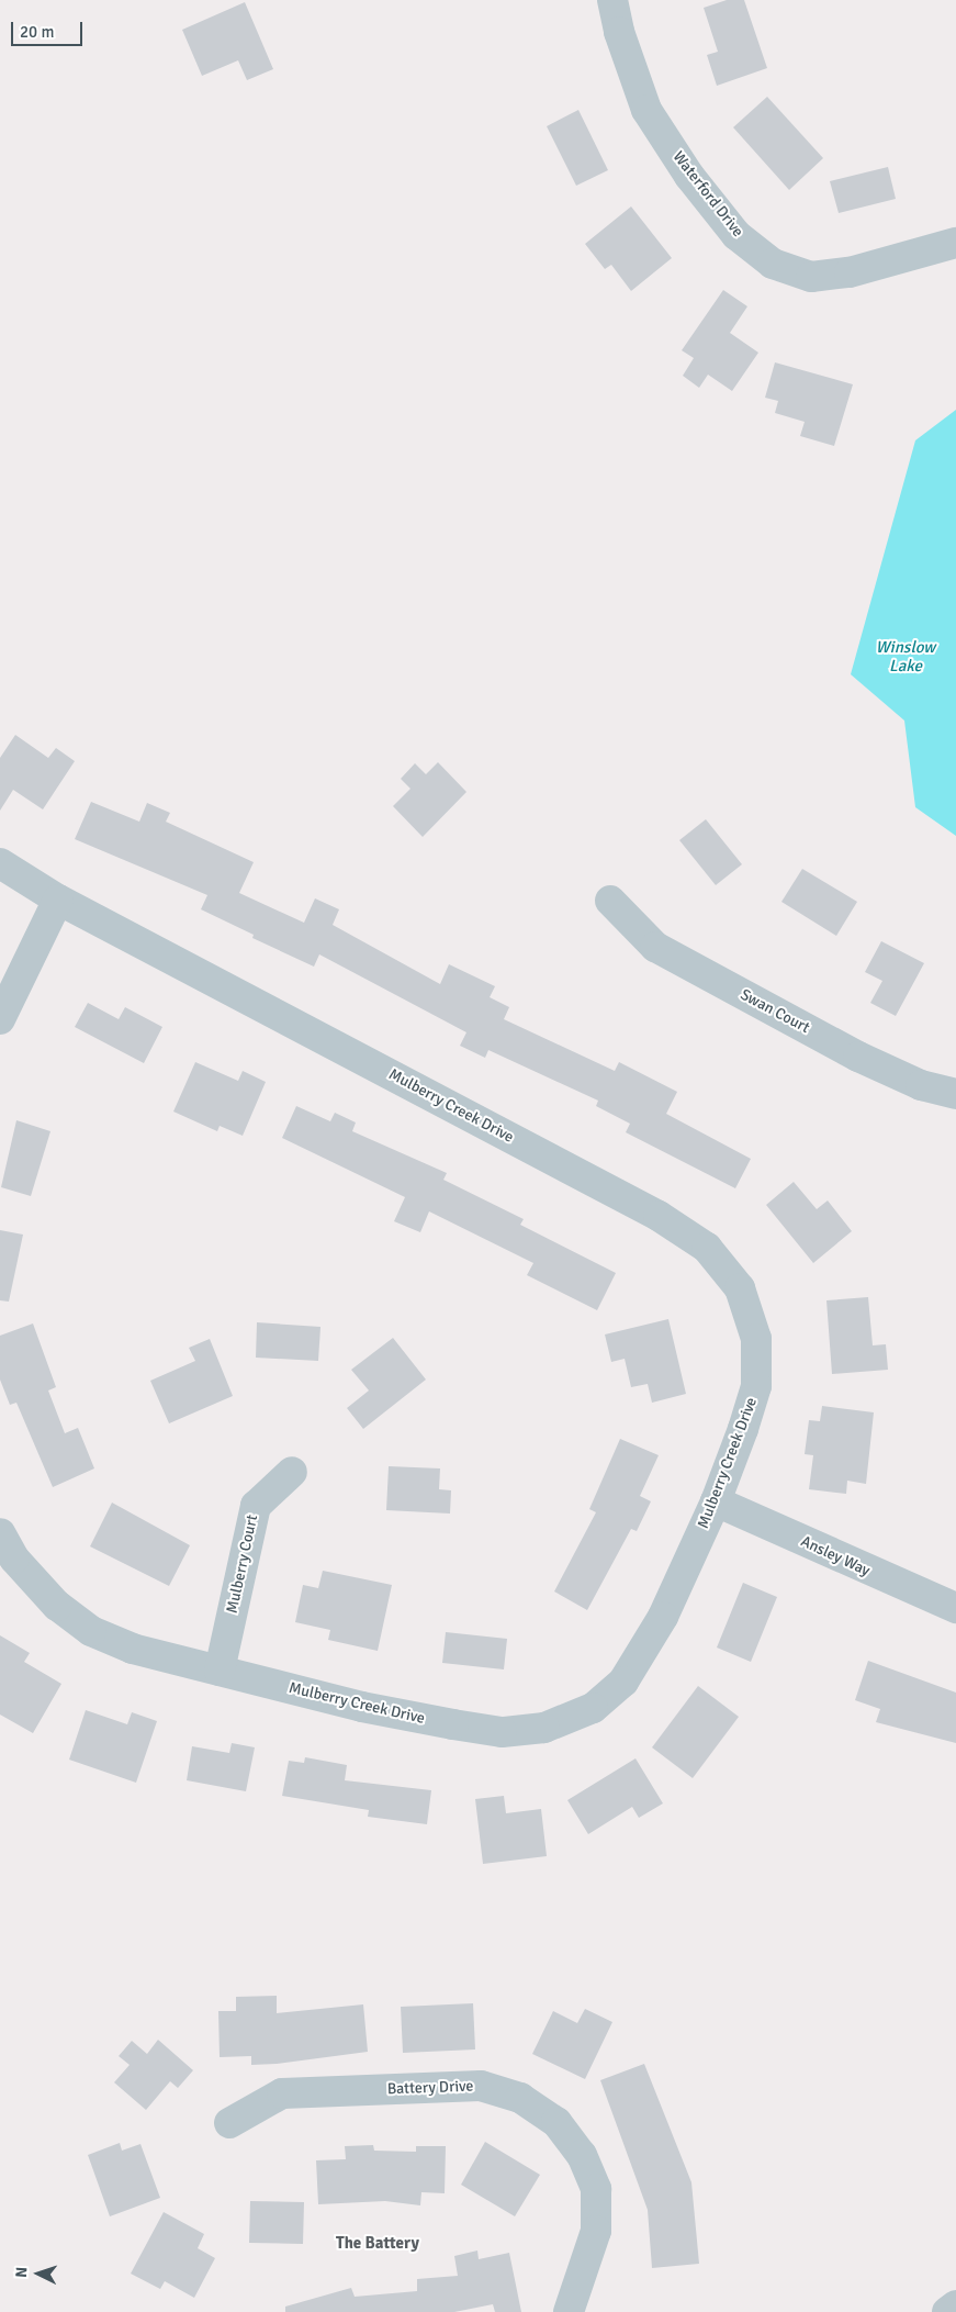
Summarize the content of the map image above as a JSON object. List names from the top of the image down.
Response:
{
  "streets": {
    "street": [
      "Waterford Drive",
      "Swan Court",
      "Mulberry Creek Drive",
      "Ansley Way",
      "Mulberry Court",
      "Battery Drive"
    ]
  },
  "crossings": [
    ["Mulberry Creek Drive", "Ansley Way"],
    ["Mulberry Creek Drive", "Mulberry Court"]
  ],
  "districts": ["The Battery"],
  "water": ["Winslow Lake"],
  "scale_bar": "20 m",
  "north": "left"
}
